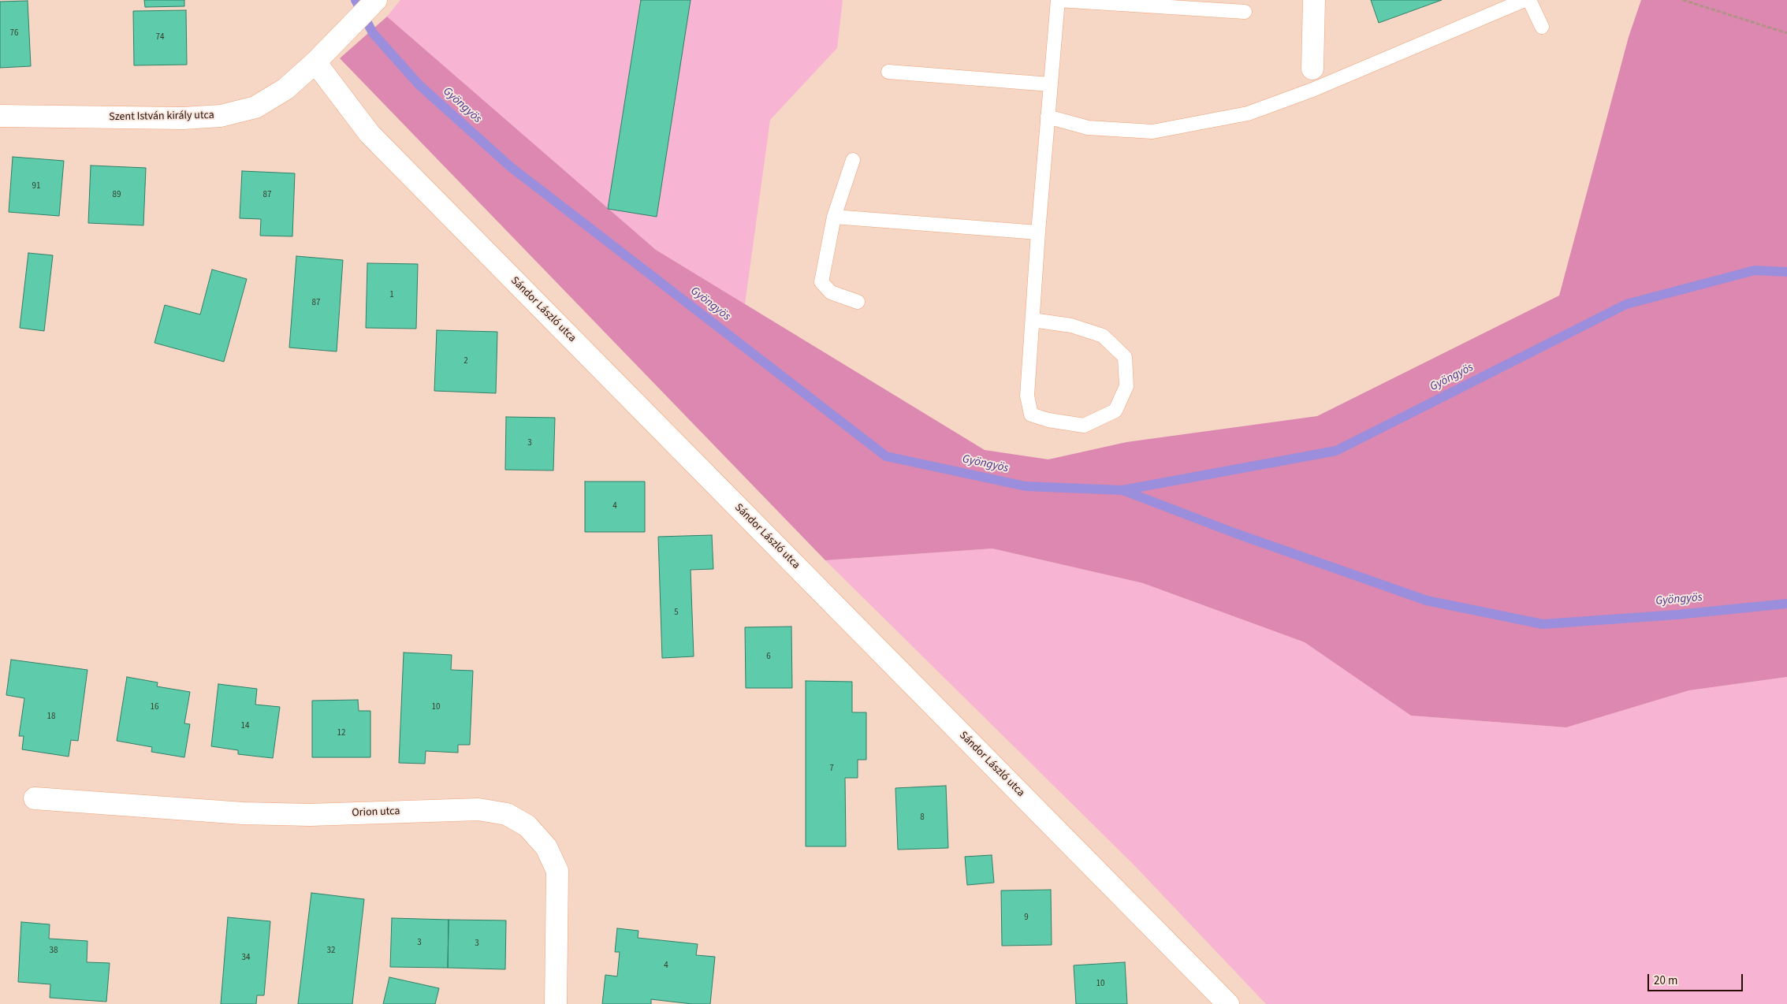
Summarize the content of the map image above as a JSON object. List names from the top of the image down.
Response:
{
  "streets": {
    "street": ["Szent István király utca", "Sándor László utca", "Orion utca"]
  },
  "crossings": [
    ["Szent István király utca", "Sándor László utca"]
  ],
  "water": ["Gyöngyös"],
  "house_numbers": [
    "76",
    "74",
    "91",
    "89",
    "87",
    "1",
    "87",
    "2",
    "3",
    "4",
    "5",
    "6",
    "16",
    "10",
    "18",
    "14",
    "12",
    "7",
    "8",
    "9",
    "3",
    "3",
    "38",
    "32",
    "34",
    "4",
    "10"
  ],
  "scale_bar": "20 m"
}
